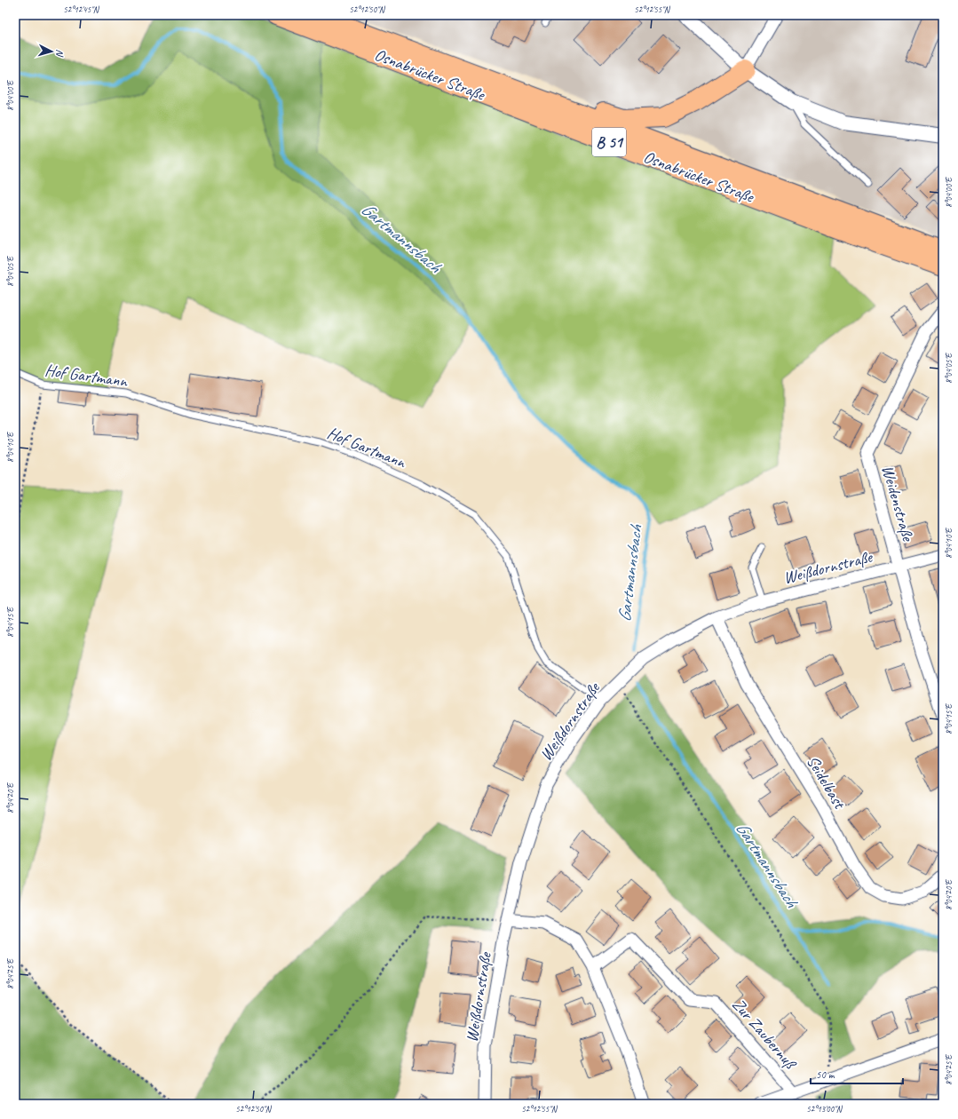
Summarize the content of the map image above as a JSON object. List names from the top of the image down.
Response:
{
  "streets": {
    "highway": ["Osnabrücker Straße", "B 51"],
    "street": [
      "Weidenstraße",
      "Weißdornstraße",
      "Seidelbast",
      "Zur Zaubernuß"
    ],
    "lane": ["Hof Gartmann"]
  },
  "crossings": [
    ["Hof Gartmann", "Weißdornstraße"],
    ["Weidenstraße", "Weißdornstraße"],
    ["Weißdornstraße", "Seidelbast"]
  ],
  "water": ["Gartmannsbach"],
  "scale_bar": "50 m",
  "north": "right",
  "coordinates": [
    "52°12'45\"N",
    "52°12'50\"N",
    "52°12'55\"N",
    "8°04'00\"E",
    "8°04'05\"E",
    "8°04'10\"E",
    "8°04'15\"E",
    "8°04'20\"E",
    "8°04'25\"E",
    "52°13'00\"N"
  ]
}
